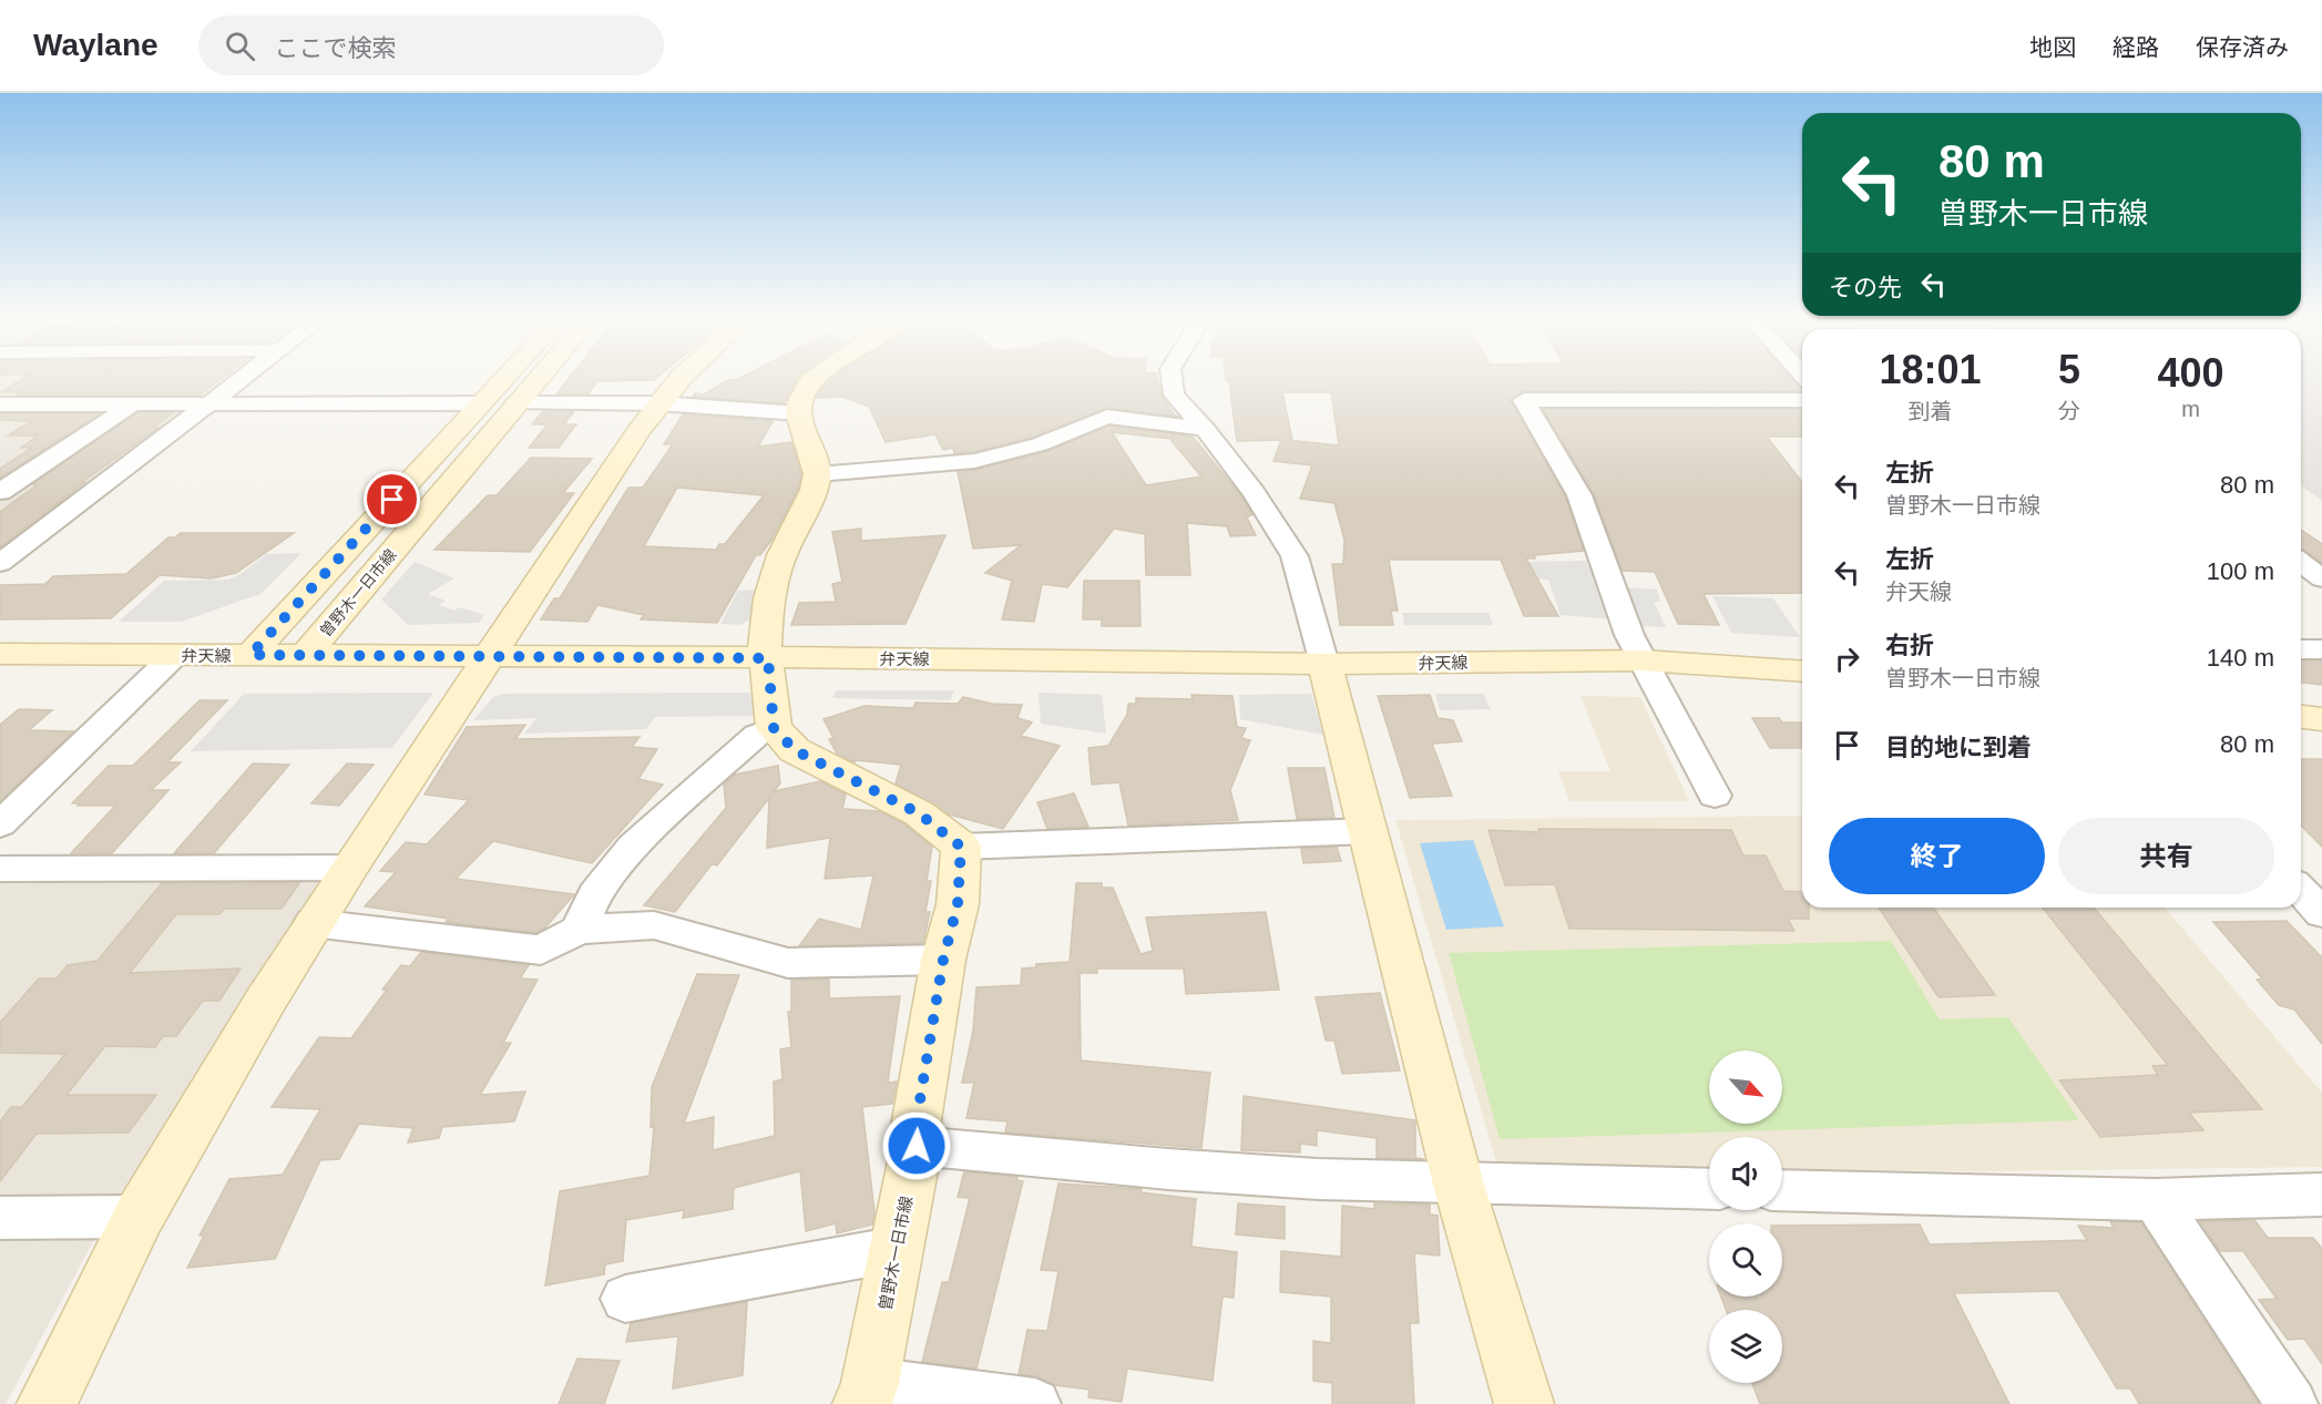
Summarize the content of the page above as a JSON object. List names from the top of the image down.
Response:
{
  "streets": {
    "street": ["曽野木一日市線", "弁天線"]
  },
  "crossings": [
    ["曽野木一日市線", "弁天線"]
  ],
  "north": "bottom right",
  "page": {
    "header": "Waylane",
    "search": "ここで検索",
    "nav": ["地図", "経路", "保存済み"],
    "turn": ["80 m", "曽野木一日市線"],
    "then": "その先",
    "eta": [
      "18:01",
      "到着",
      "5",
      "分",
      "400",
      "m"
    ],
    "list": [
      {
        "name": "左折",
        "note": "曽野木一日市線",
        "value": "80 m"
      },
      {
        "name": "左折",
        "note": "弁天線",
        "value": "100 m"
      },
      {
        "name": "右折",
        "note": "曽野木一日市線",
        "value": "140 m"
      },
      {
        "name": "目的地に到着",
        "value": "80 m"
      }
    ],
    "buttons": ["終了", "共有"]
  }
}
